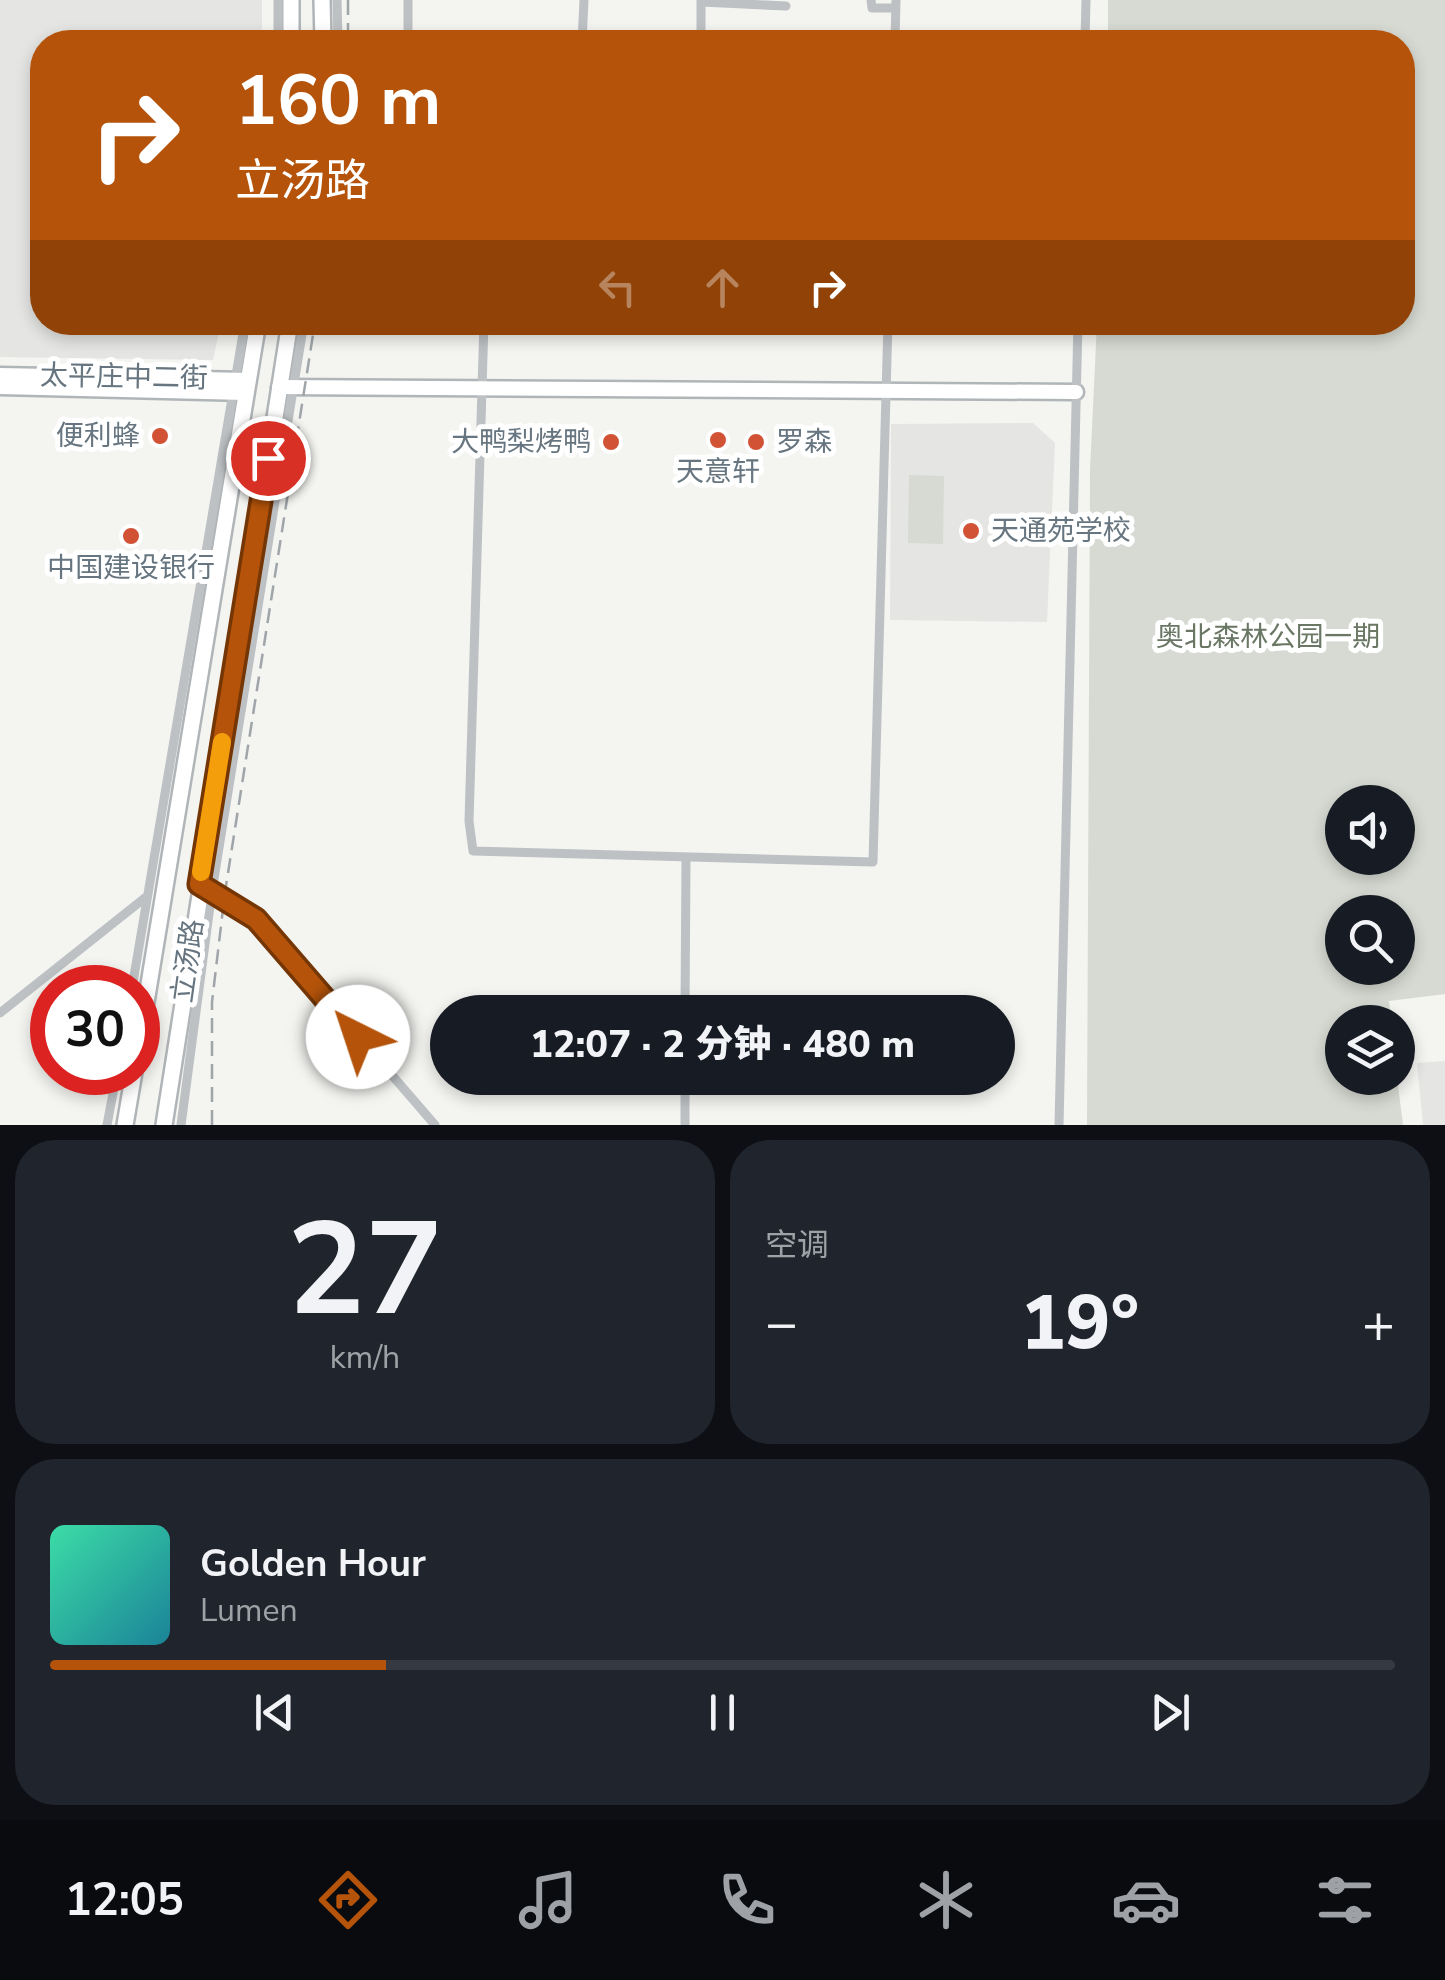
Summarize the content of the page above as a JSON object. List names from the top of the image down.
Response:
{
  "streets": {
    "main road": ["立汤路"],
    "street": ["太平庄中二街"]
  },
  "crossings": [
    ["太平庄中二街", "立汤路"]
  ],
  "parks": ["奥北森林公园一期"],
  "places": [
    "便利蜂",
    "天意轩",
    "大鸭梨烤鸭",
    "罗森",
    "天通苑学校",
    "中国建设银行"
  ],
  "page": {
    "turn": ["160 m", "立汤路"],
    "limit": "30",
    "trip": "12:07 · 2 分钟 · 480 m",
    "tile": [
      ["27", "km/h"],
      "空调"
    ],
    "heat": ["−", "19°", "+"],
    "song": ["Golden Hour", "Lumen"],
    "tabs": "12:05"
  }
}
